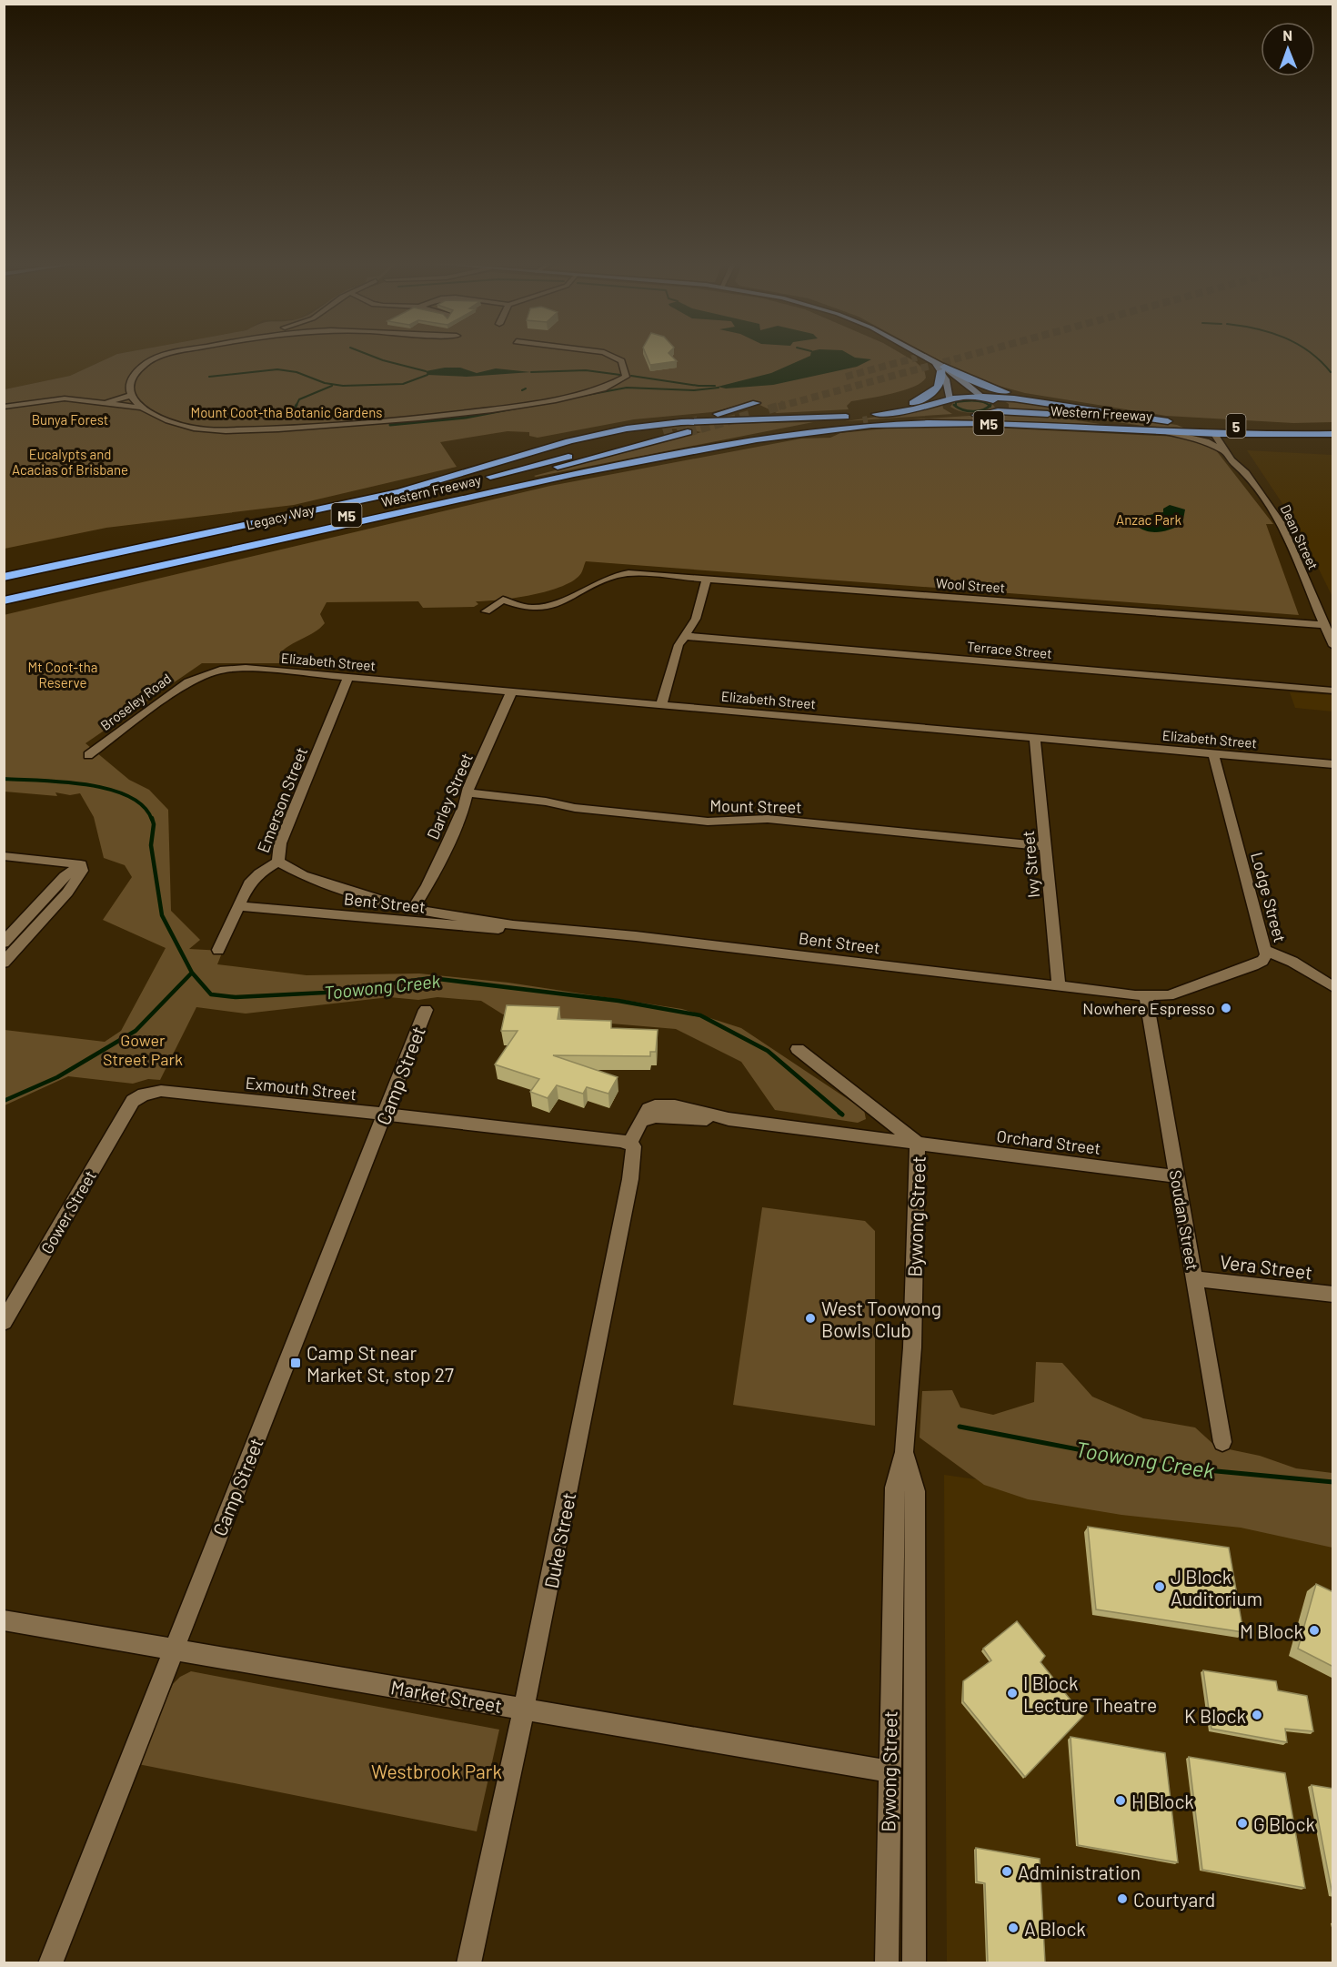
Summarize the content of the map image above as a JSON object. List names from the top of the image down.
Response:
{
  "streets": {
    "highway": [
      "Western Freeway",
      "M5",
      "5",
      "Legacy Way"
    ],
    "street": [
      "Dean Street",
      "Wool Street",
      "Terrace Street",
      "Elizabeth Street",
      "Broseley Road",
      "Darley Street",
      "Emerson Street",
      "Mount Street",
      "Ivy Street",
      "Lodge Street",
      "Bent Street",
      "Camp Street",
      "Exmouth Street",
      "Orchard Street",
      "Gower Street",
      "Bywong Street",
      "Soudan Street",
      "Vera Street",
      "Duke Street",
      "Market Street"
    ]
  },
  "crossings": [
    ["Western Freeway", "5"],
    ["5", "Dean Street"],
    ["Dean Street", "Wool Street"],
    ["Elizabeth Street", "Broseley Road"],
    ["Elizabeth Street", "Darley Street"],
    ["Elizabeth Street", "Emerson Street"],
    ["Elizabeth Street", "Ivy Street"],
    ["Elizabeth Street", "Lodge Street"],
    ["Darley Street", "Mount Street"],
    ["Darley Street", "Bent Street"],
    ["Emerson Street", "Bent Street"],
    ["Mount Street", "Ivy Street"],
    ["Ivy Street", "Bent Street"],
    ["Lodge Street", "Bent Street"],
    ["Lodge Street", "Soudan Street"],
    ["Bent Street", "Soudan Street"],
    ["Camp Street", "Exmouth Street"],
    ["Camp Street", "Market Street"],
    ["Exmouth Street", "Orchard Street"],
    ["Exmouth Street", "Gower Street"],
    ["Exmouth Street", "Duke Street"],
    ["Orchard Street", "Bywong Street"],
    ["Orchard Street", "Soudan Street"],
    ["Orchard Street", "Duke Street"],
    ["Bywong Street", "Market Street"],
    ["Soudan Street", "Vera Street"],
    ["Duke Street", "Market Street"]
  ],
  "water": ["Toowong Creek"],
  "parks": [
    "Mount Coot-tha Botanic Gardens",
    "Bunya Forest",
    "Eucalypts and Acacias of Brisbane",
    "Anzac Park",
    "Mt Coot-tha Reserve",
    "Gower Street Park",
    "Westbrook Park"
  ],
  "places": {
    "other": [
      "Nowhere Espresso",
      "West Toowong Bowls Club",
      "J Block Auditorium",
      "M Block",
      "I Block Lecture Theatre",
      "K Block",
      "H Block",
      "G Block",
      "Administration",
      "Courtyard",
      "A Block"
    ],
    "transit": ["Camp St near Market St, stop 27"]
  },
  "north": "top"
}
